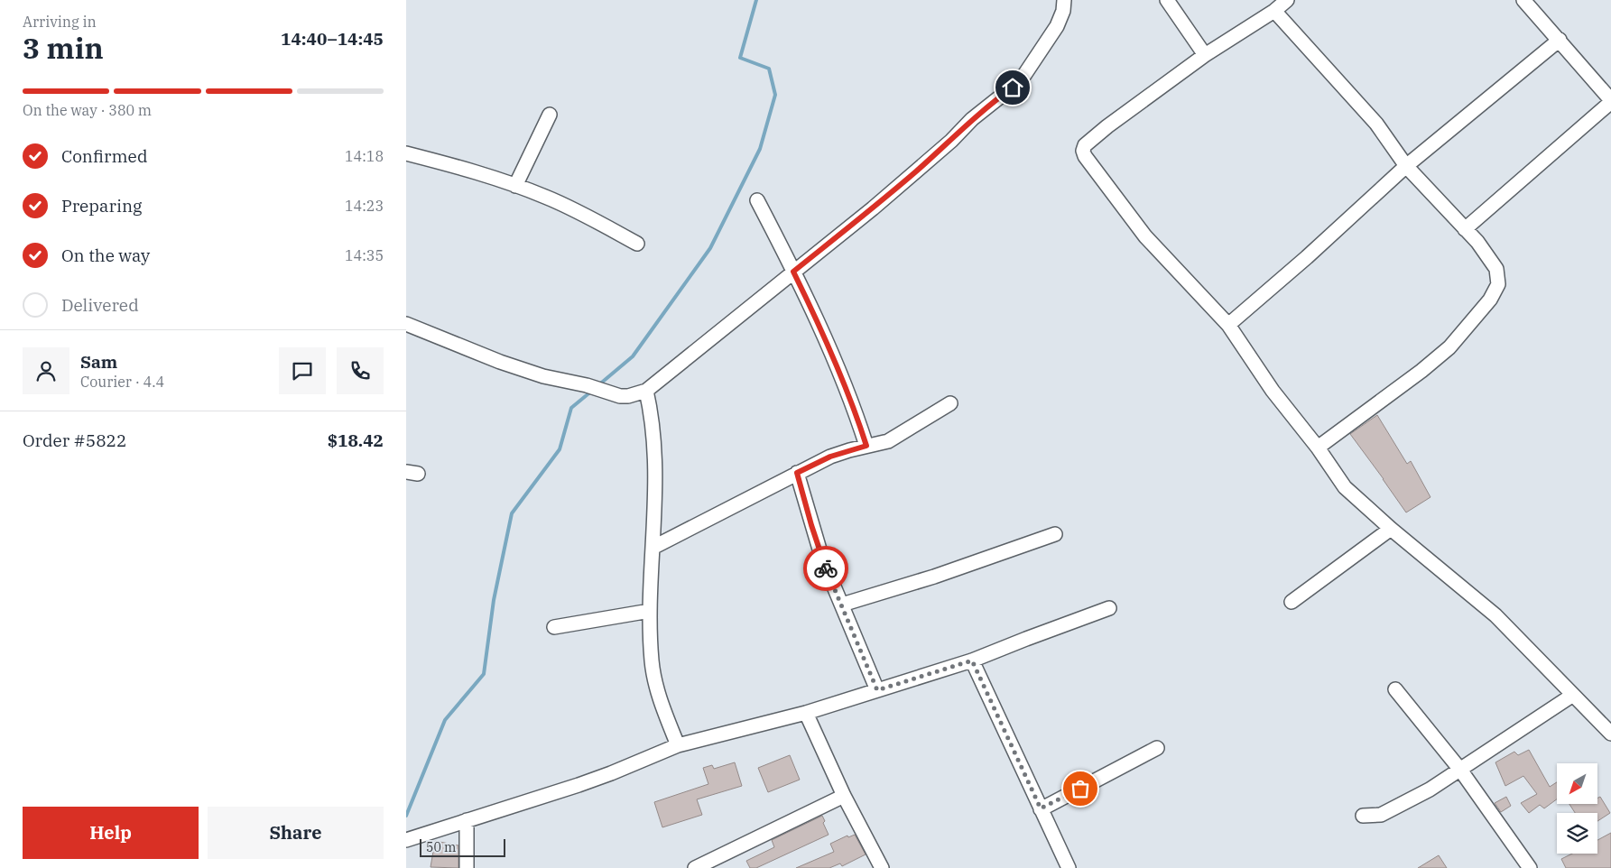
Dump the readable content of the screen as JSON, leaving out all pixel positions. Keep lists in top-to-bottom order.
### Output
{
  "scale_bar": "50 m",
  "north": "bottom left",
  "page": {
    "heading": ["3 min", "Arriving in", "14:40–14:45"],
    "panel": [
      "Sam",
      "Courier · 4.4",
      "Order #5822",
      "$18.42"
    ],
    "bar": "On the way · 380 m",
    "list": [
      ["Confirmed", "14:18"],
      ["Preparing", "14:23"],
      ["On the way", "14:35"],
      "Delivered"
    ],
    "buttons": ["Help", "Share"],
    "scale": "50 m"
  }
}
